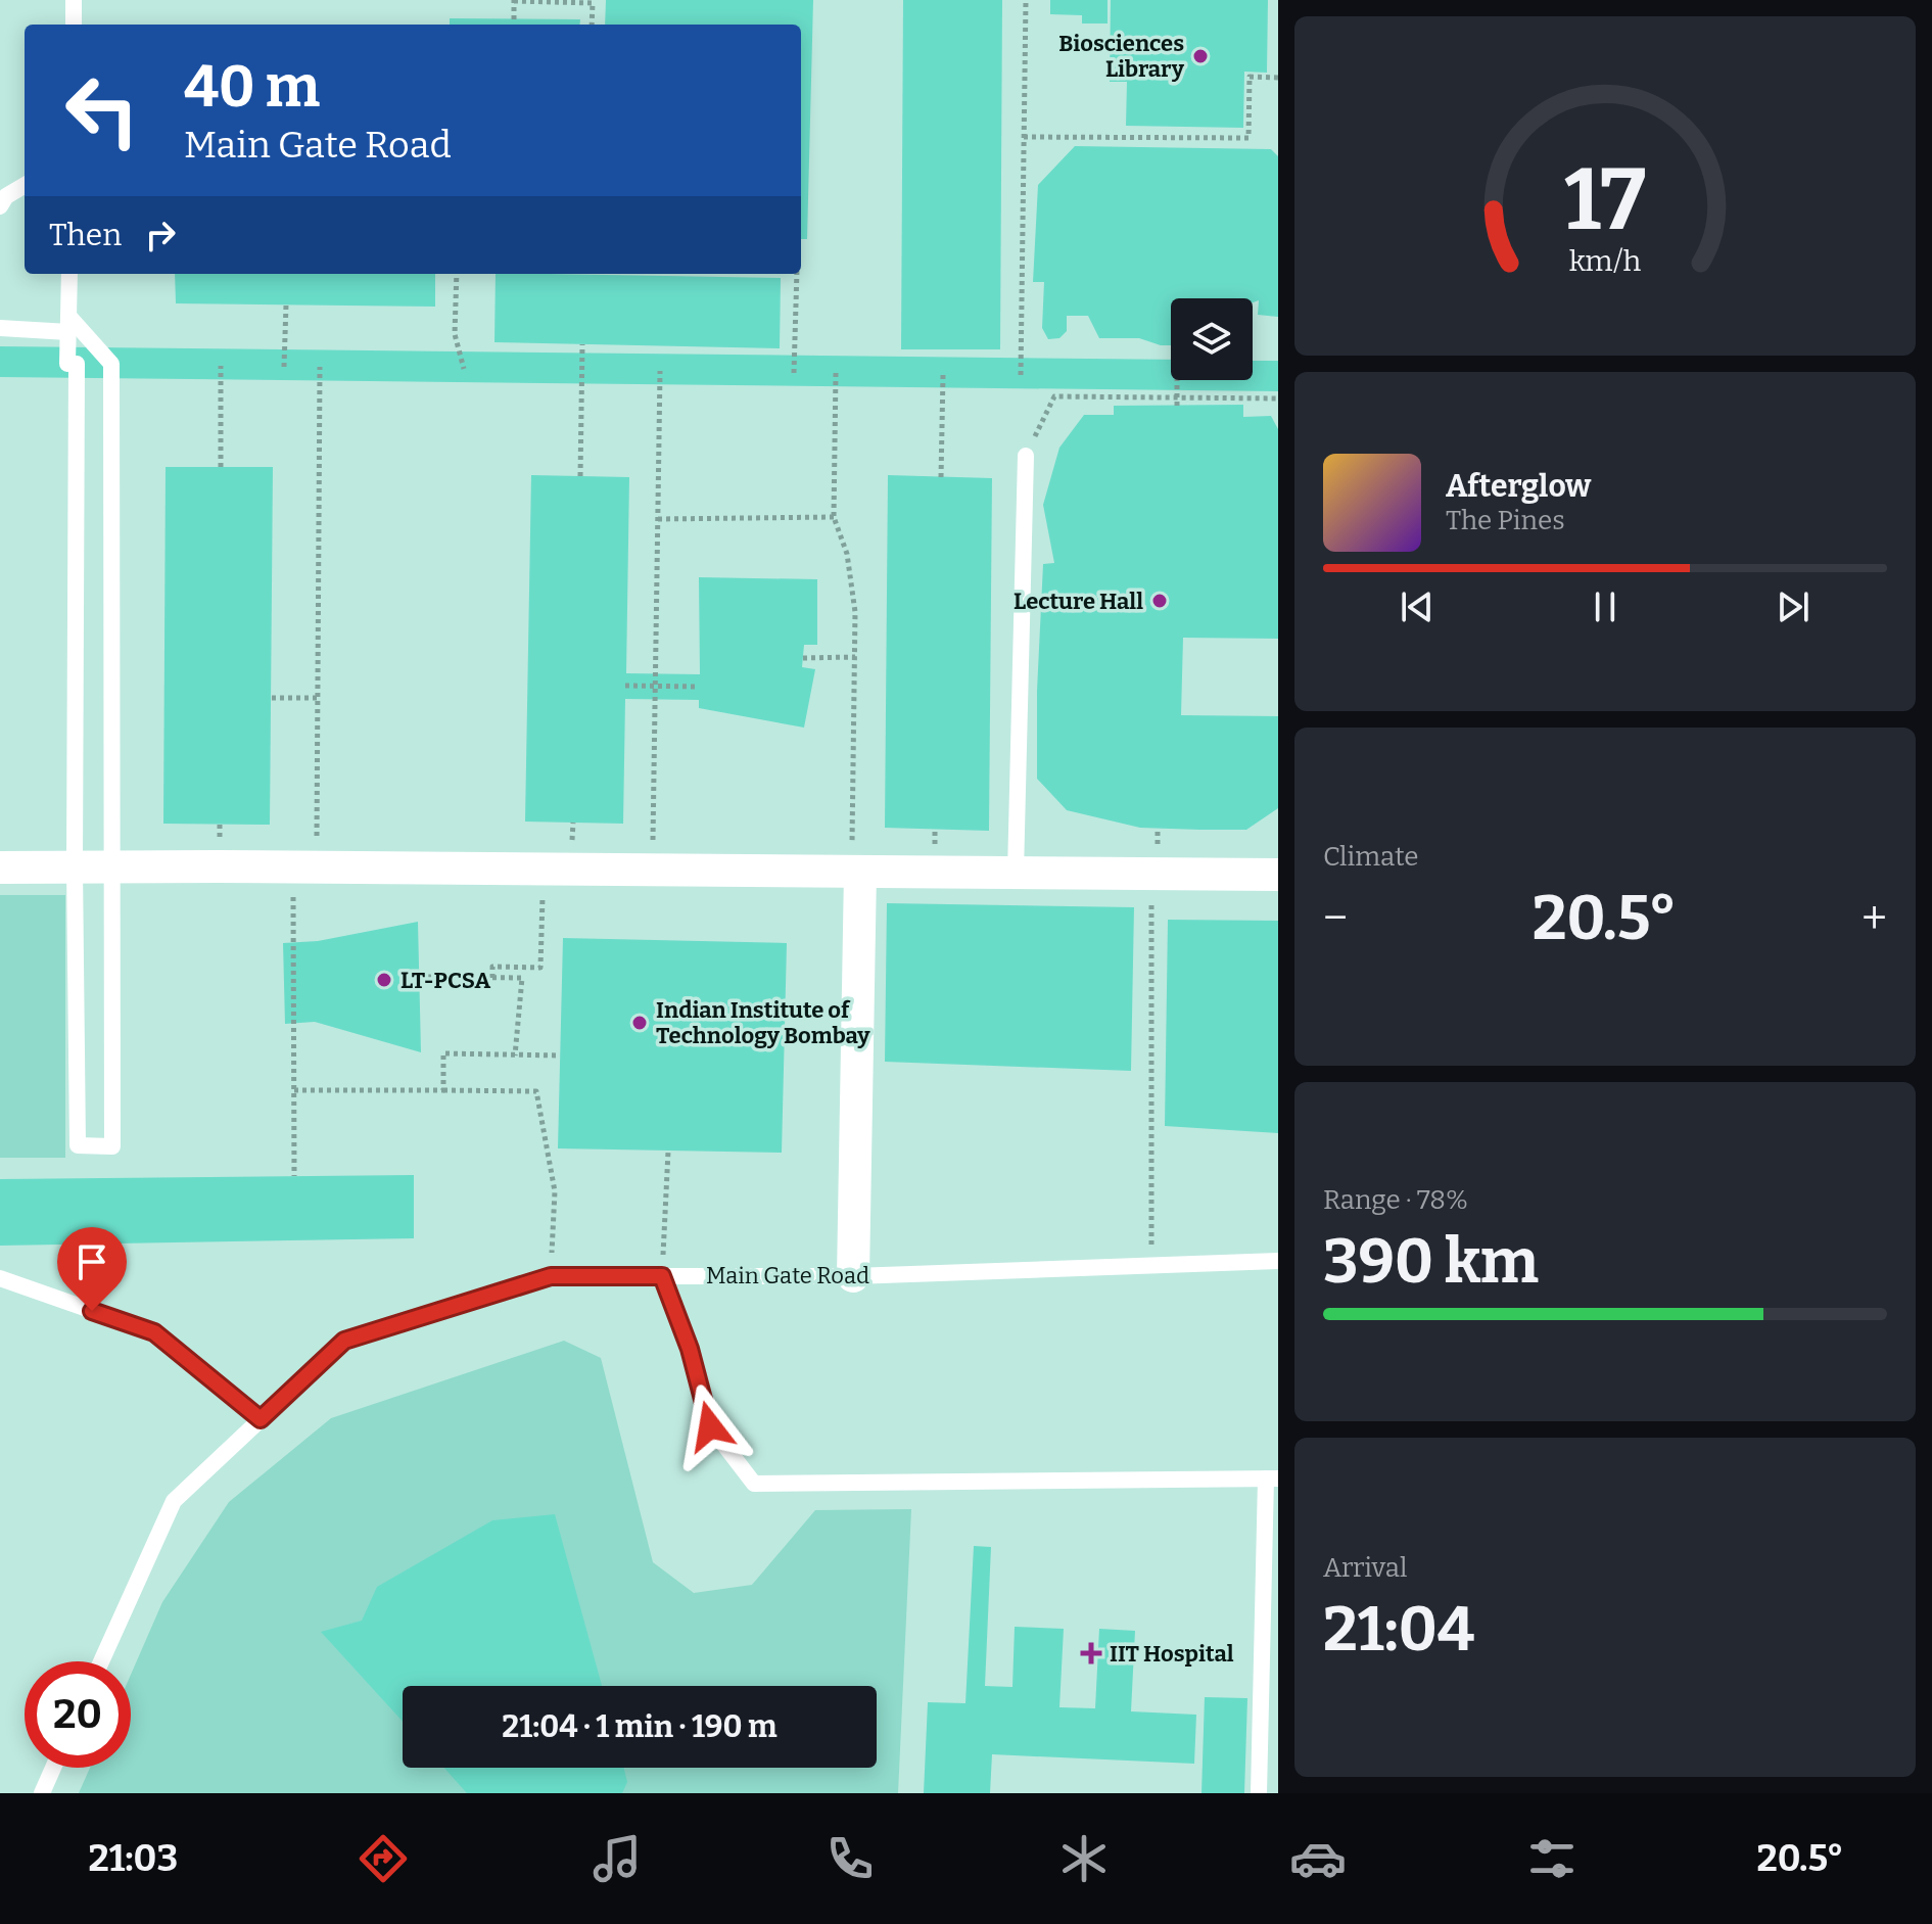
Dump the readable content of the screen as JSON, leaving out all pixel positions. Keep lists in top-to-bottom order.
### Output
{
  "streets": {
    "lane": ["Main Gate Road"]
  },
  "places": {
    "other": [
      "Biosciences Library",
      "Lecture Hall",
      "LT-PCSA",
      "Indian Institute of Technology Bombay"
    ],
    "health": ["IIT Hospital"]
  },
  "page": {
    "turn": ["40 m", "Main Gate Road"],
    "then": "Then",
    "song": ["Afterglow", "The Pines"],
    "tile": [
      "Climate",
      ["Range · 78%", "390 km"],
      ["Arrival", "21:04"]
    ],
    "heat": ["−", "20.5°", "+"],
    "limit": "20",
    "trip": "21:04 · 1 min · 190 m",
    "tabs": ["21:03", "20.5°"],
    "gauge": ["17", "km/h"]
  }
}
